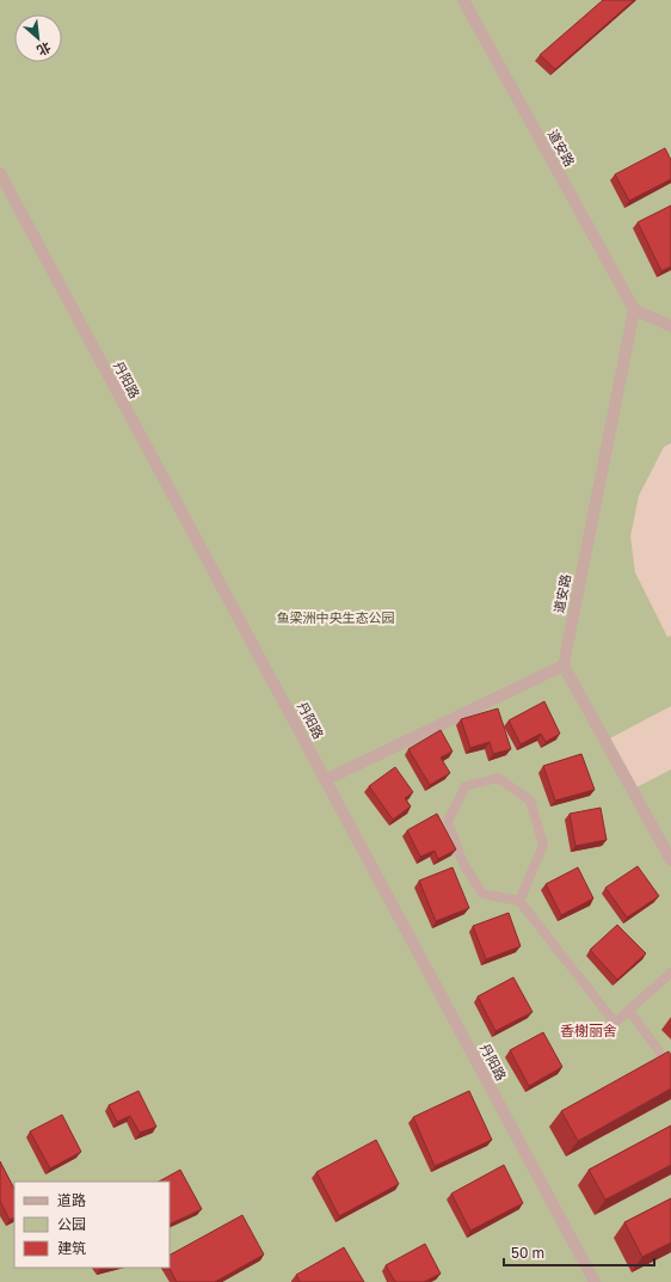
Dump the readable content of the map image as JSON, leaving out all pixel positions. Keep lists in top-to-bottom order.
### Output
{
  "streets": {
    "street": ["道安路", "丹阳路"]
  },
  "districts": ["香榭丽舍"],
  "parks": ["鱼梁洲中央生态公园"],
  "legend": ["道路", "公园", "建筑"],
  "scale_bar": "50 m",
  "north": "bottom right"
}
